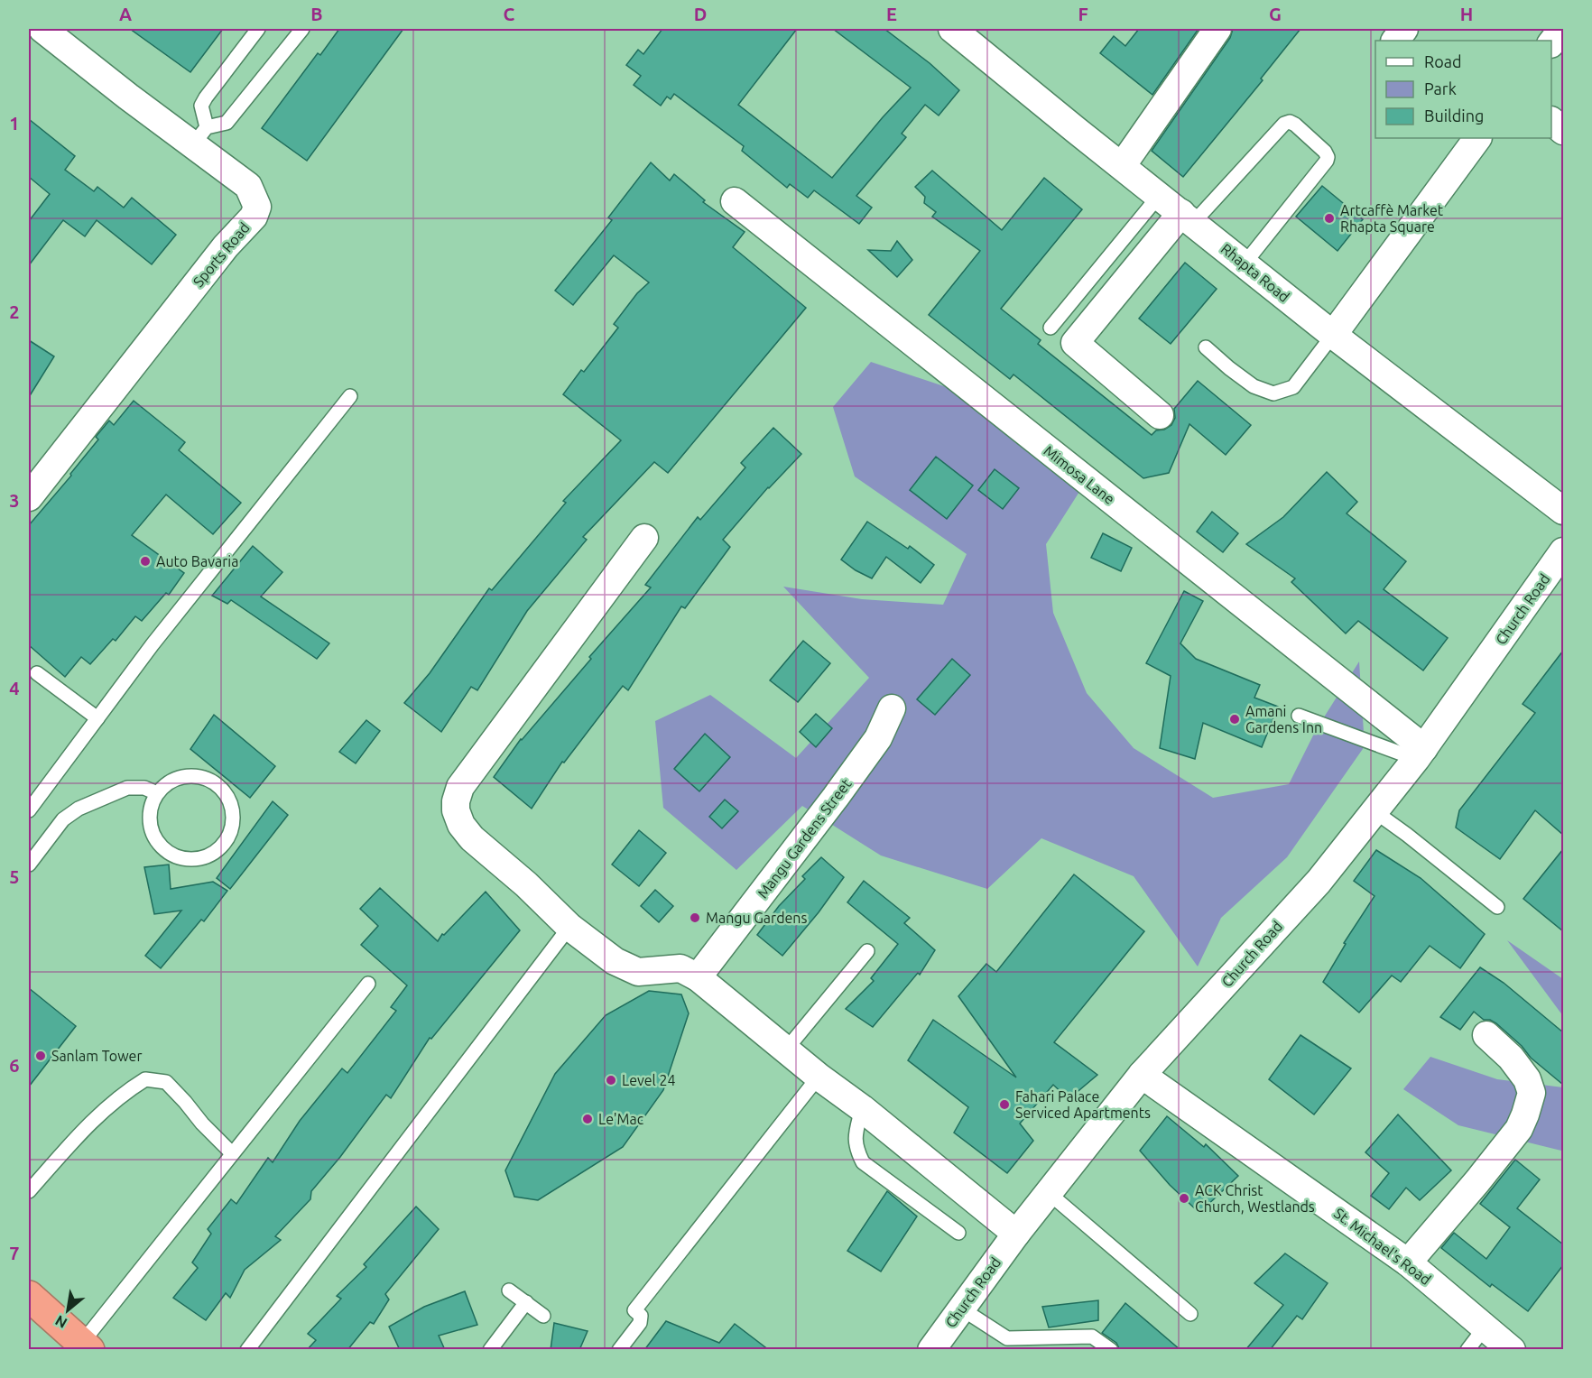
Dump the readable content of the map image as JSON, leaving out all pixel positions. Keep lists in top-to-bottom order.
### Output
{
  "streets": {
    "street": [
      "Sports Road",
      "Rhapta Road",
      "Mimosa Lane",
      "Church Road",
      "Mangu Gardens Street",
      "St. Michael's Road"
    ]
  },
  "crossings": [
    ["Mimosa Lane", "Church Road"],
    ["Church Road", "St. Michael's Road"]
  ],
  "places": [
    "Artcaffè Market Rhapta Square",
    "Auto Bavaria",
    "Amani Gardens Inn",
    "Mangu Gardens",
    "Sanlam Tower",
    "Level 24",
    "Fahari Palace Serviced Apartments",
    "Le'Mac",
    "ACK Christ Church, Westlands"
  ],
  "legend": ["Road", "Park", "Building"],
  "north": "bottom left",
  "grid": {
    "columns": [
      "A",
      "B",
      "C",
      "D",
      "E",
      "F",
      "G",
      "H"
    ],
    "rows": [
      "1",
      "2",
      "3",
      "4",
      "5",
      "6",
      "7"
    ]
  }
}
